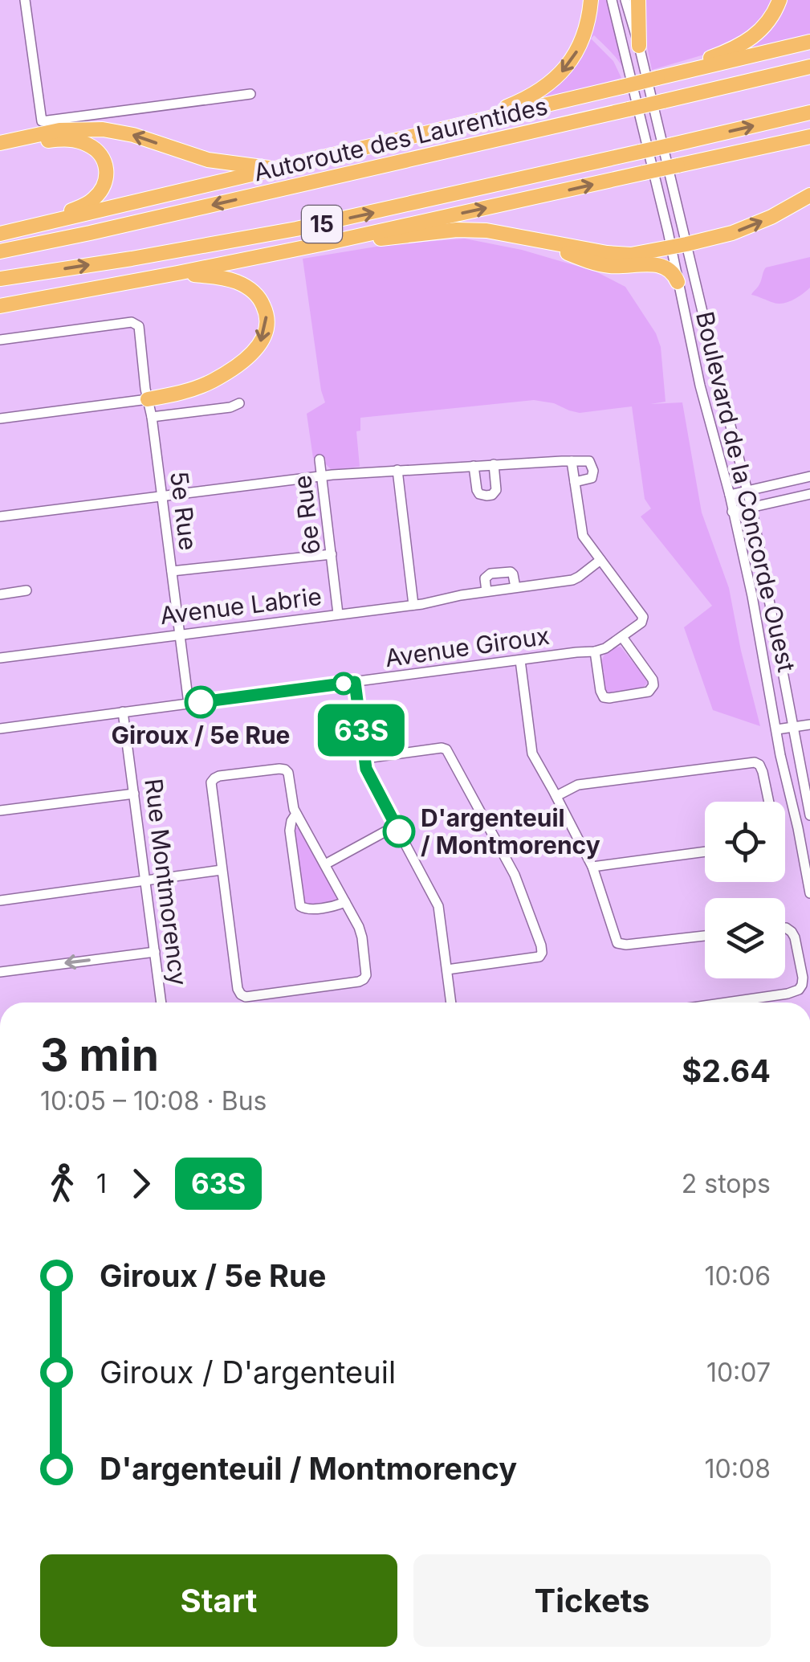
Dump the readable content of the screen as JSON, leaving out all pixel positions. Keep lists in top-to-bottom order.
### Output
{
  "streets": {
    "highway": ["Autoroute des Laurentides", "15"],
    "street": [
      "Boulevard de la Concorde Ouest",
      "5e Rue",
      "6e Rue",
      "Avenue Labrie",
      "Avenue Giroux",
      "Rue Montmorency"
    ]
  },
  "crossings": [
    ["15", "Boulevard de la Concorde Ouest"],
    ["5e Rue", "Avenue Labrie"],
    ["5e Rue", "Avenue Giroux"],
    ["6e Rue", "Avenue Labrie"],
    ["Avenue Labrie", "Avenue Giroux"],
    ["Avenue Giroux", "Rue Montmorency"]
  ],
  "places": ["Giroux / 5e Rue", "D'argenteuil / Montmorency"],
  "lines": ["bus line 63S"],
  "page": {
    "on_map": "63S",
    "heading": ["3 min", "10:05 – 10:08 · Bus", "$2.64"],
    "legs": ["1", "63S", "2 stops"],
    "list": [
      {
        "name": "Giroux / 5e Rue",
        "value": "10:06"
      },
      {
        "name": "Giroux / D'argenteuil",
        "value": "10:07"
      },
      {
        "name": "D'argenteuil / Montmorency",
        "value": "10:08"
      }
    ],
    "buttons": ["Start", "Tickets"]
  }
}
